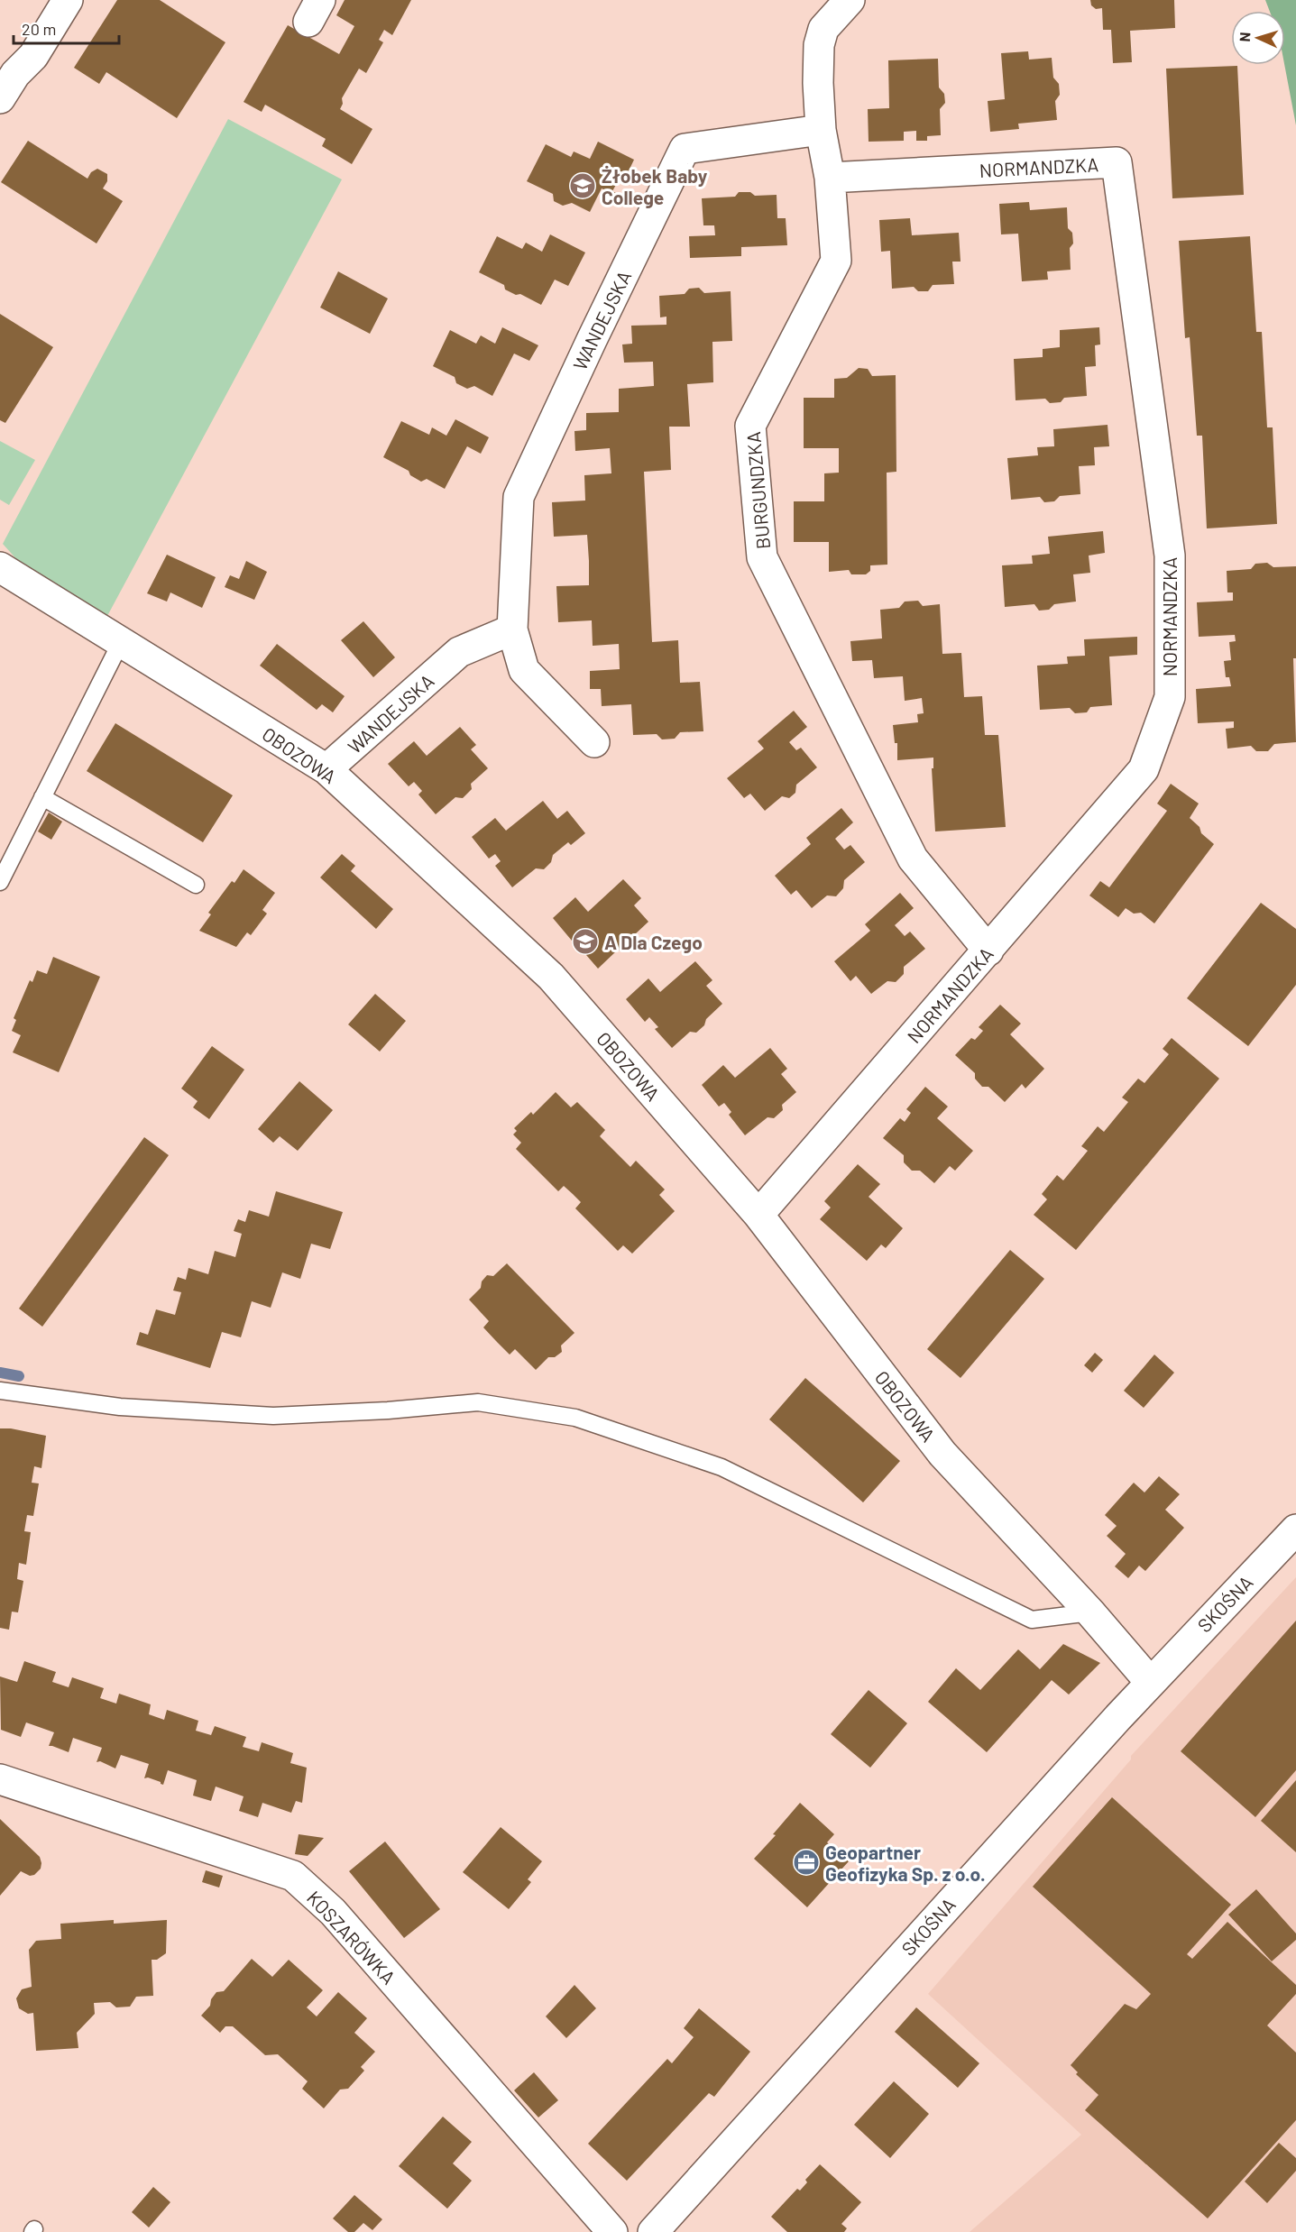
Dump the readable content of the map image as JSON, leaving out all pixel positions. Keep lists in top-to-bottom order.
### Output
{
  "streets": {
    "street": [
      "NORMANDZKA",
      "WANDEJSKA",
      "BURGUNDZKA",
      "OBOZOWA",
      "SKOŚNA",
      "KOSZARÓWKA"
    ]
  },
  "crossings": [
    ["NORMANDZKA", "BURGUNDZKA"],
    ["NORMANDZKA", "OBOZOWA"],
    ["WANDEJSKA", "BURGUNDZKA"],
    ["WANDEJSKA", "OBOZOWA"],
    ["OBOZOWA", "SKOŚNA"]
  ],
  "places": {
    "school or university": ["Żłobek Baby College", "A Dla Czego"],
    "office": ["Geopartner Geofizyka Sp. z o.o."]
  },
  "scale_bar": "20 m",
  "north": "left"
}
